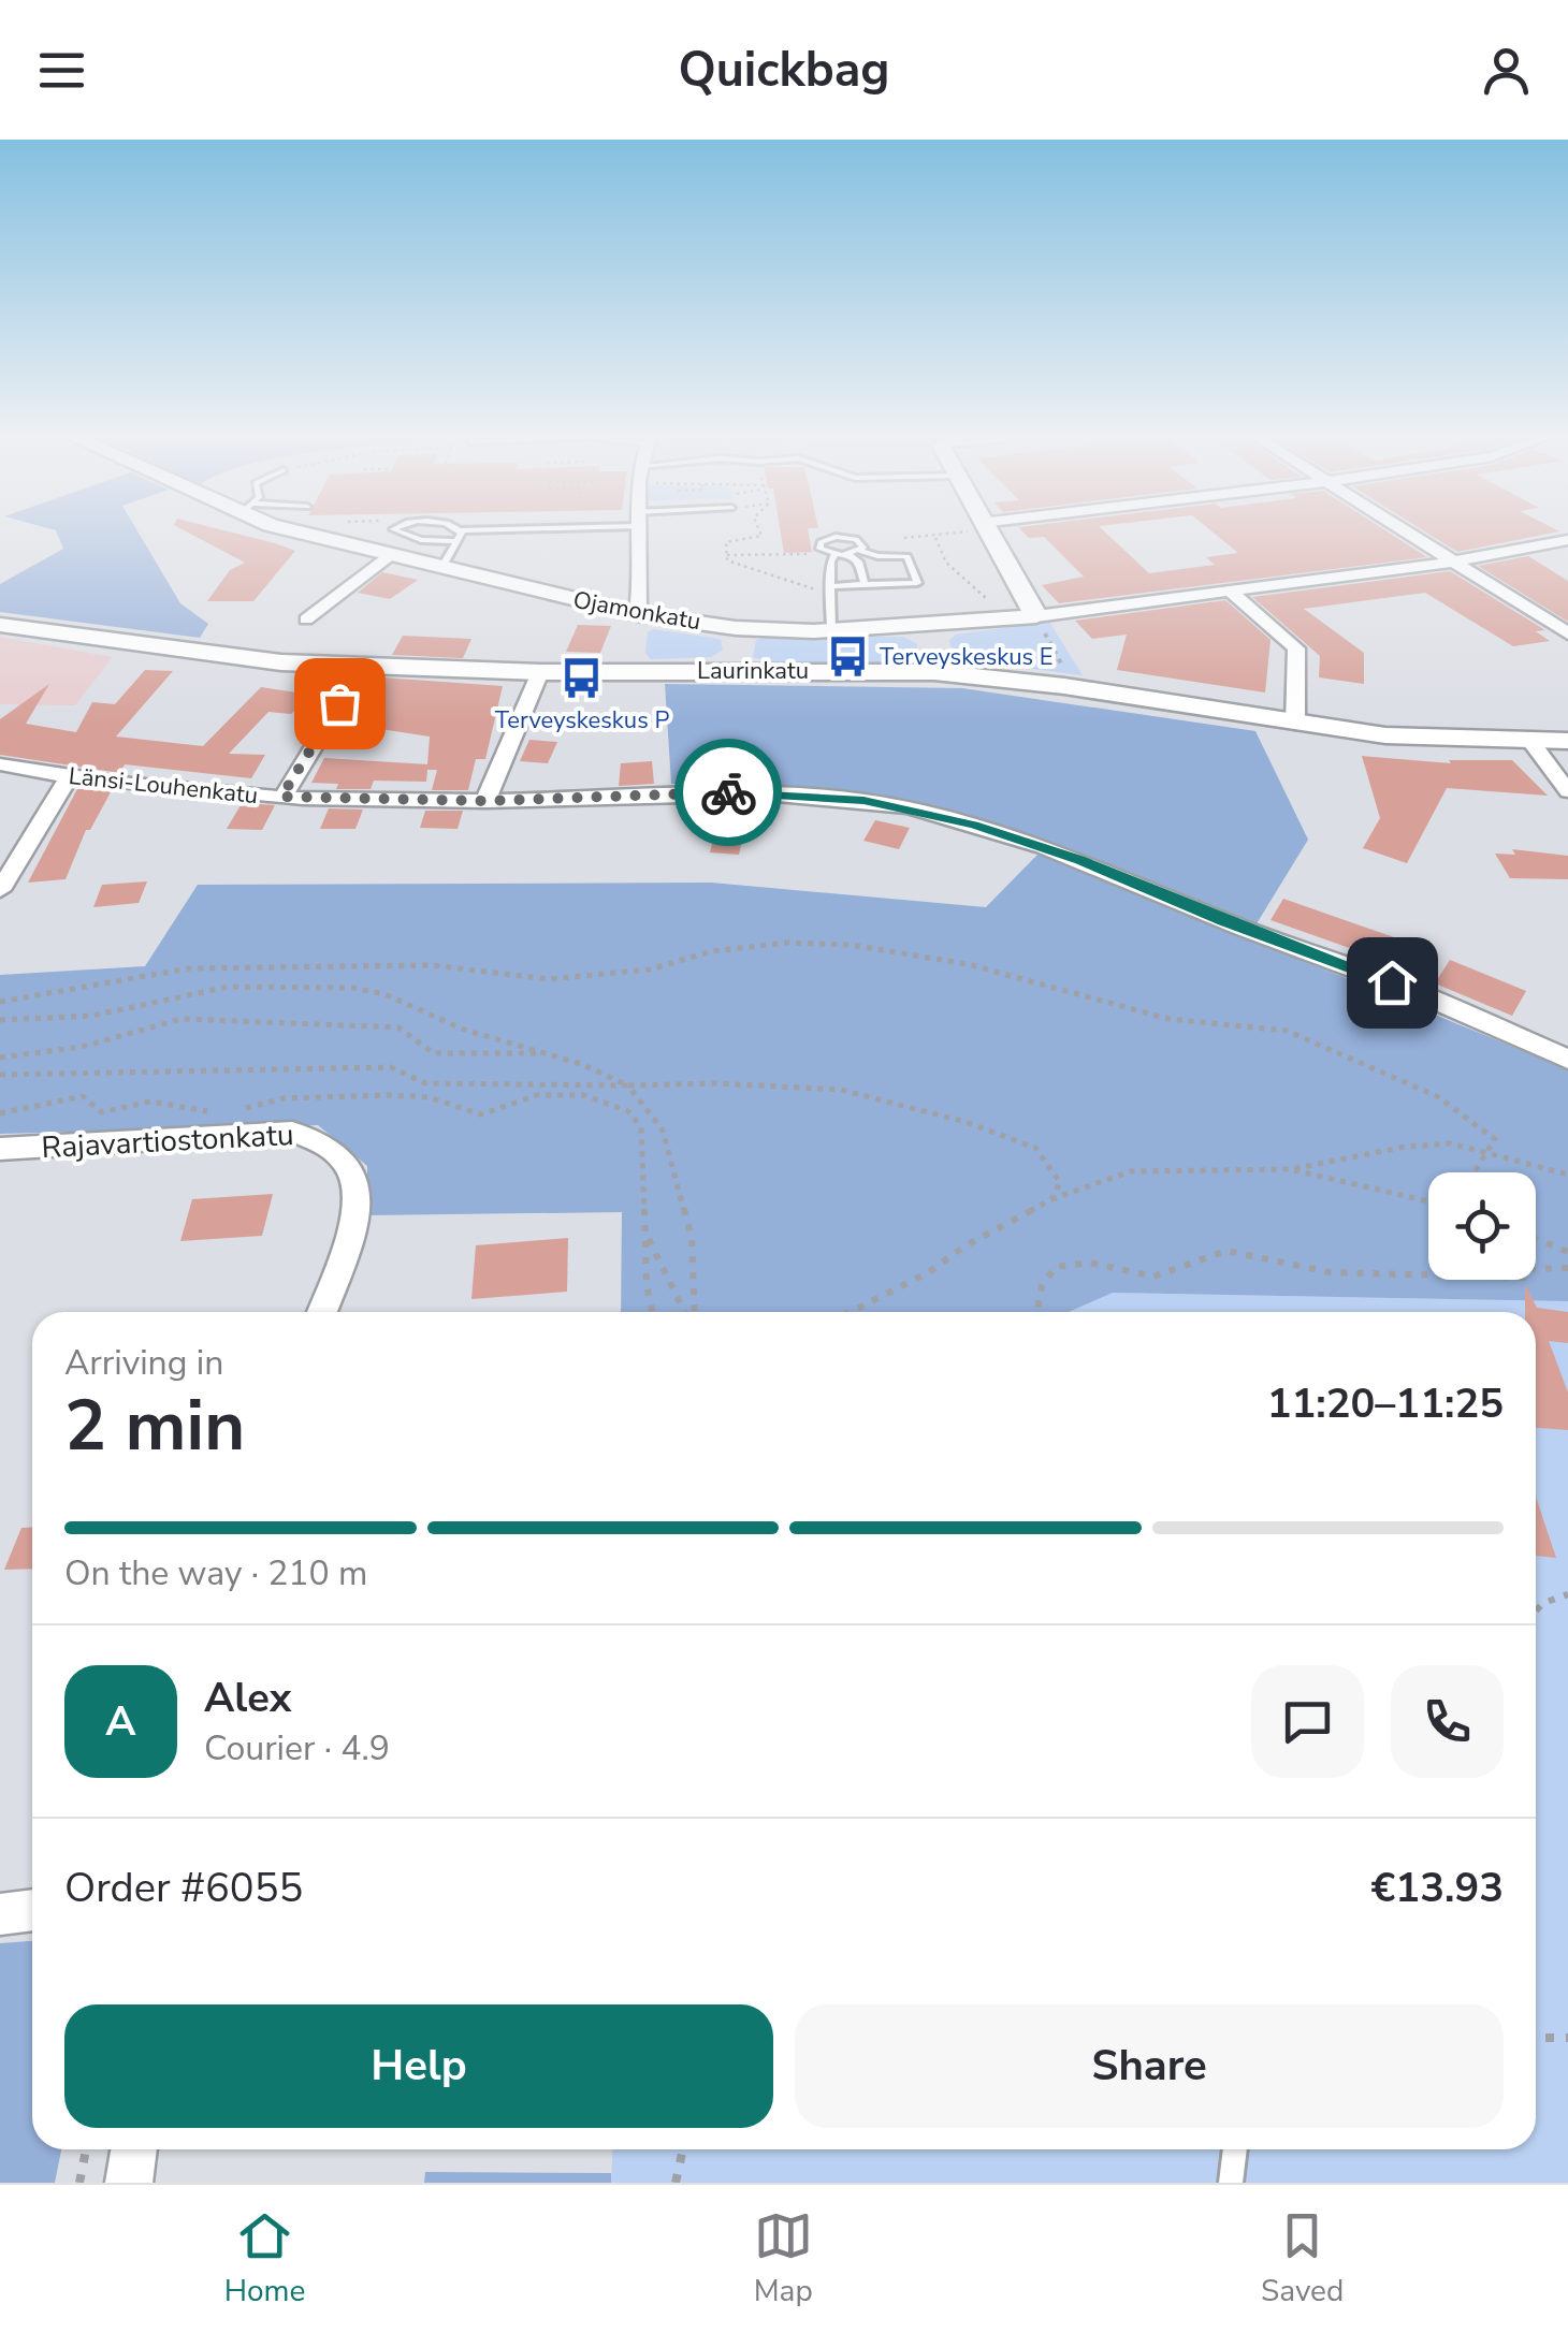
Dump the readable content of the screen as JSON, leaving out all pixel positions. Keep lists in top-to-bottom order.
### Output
{
  "streets": {
    "street": [
      "Ojamonkatu",
      "Laurinkatu",
      "Länsi-Louhenkatu",
      "Rajavartiostonkatu"
    ]
  },
  "places": {
    "bus stop": ["Terveyskeskus E", "Terveyskeskus P"]
  },
  "page": {
    "header": "Quickbag",
    "heading": ["2 min", "Arriving in", "11:20–11:25"],
    "panel": [
      "Alex",
      "Courier · 4.9",
      "Order #6055",
      "€13.93"
    ],
    "bar": "On the way · 210 m",
    "round": "A",
    "buttons": ["Help", "Share"],
    "tabs": ["Home", "Map", "Saved"]
  }
}
